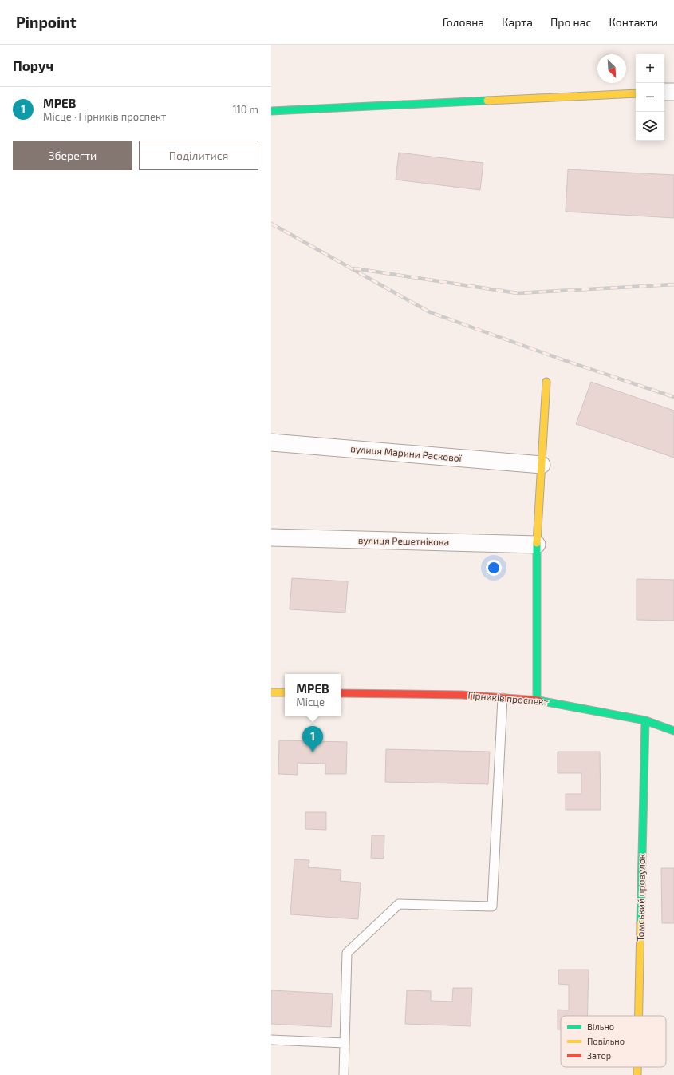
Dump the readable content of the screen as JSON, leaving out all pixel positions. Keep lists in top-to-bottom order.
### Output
{
  "streets": {
    "street": [
      "вулиця Марини Раскової",
      "вулиця Решетнікова",
      "Гірників проспект",
      "Томський провулок"
    ]
  },
  "crossings": [
    ["Гірників проспект", "Томський провулок"]
  ],
  "legend": ["Вільно", "Повільно", "Затор"],
  "north": "bottom right",
  "page": {
    "header": "Pinpoint",
    "nav": [
      "Головна",
      "Карта",
      "Про нас",
      "Контакти"
    ],
    "heading": "Поруч",
    "map_buttons": ["+", "−"],
    "list": [
      {
        "mark": "1",
        "name": "МРЕВ",
        "note": "Місце · Гірників проспект",
        "value": "110 m"
      }
    ],
    "buttons": ["Зберегти", "Поділитися"],
    "popup": ["МРЕВ", "Місце"],
    "pins": "1"
  }
}
